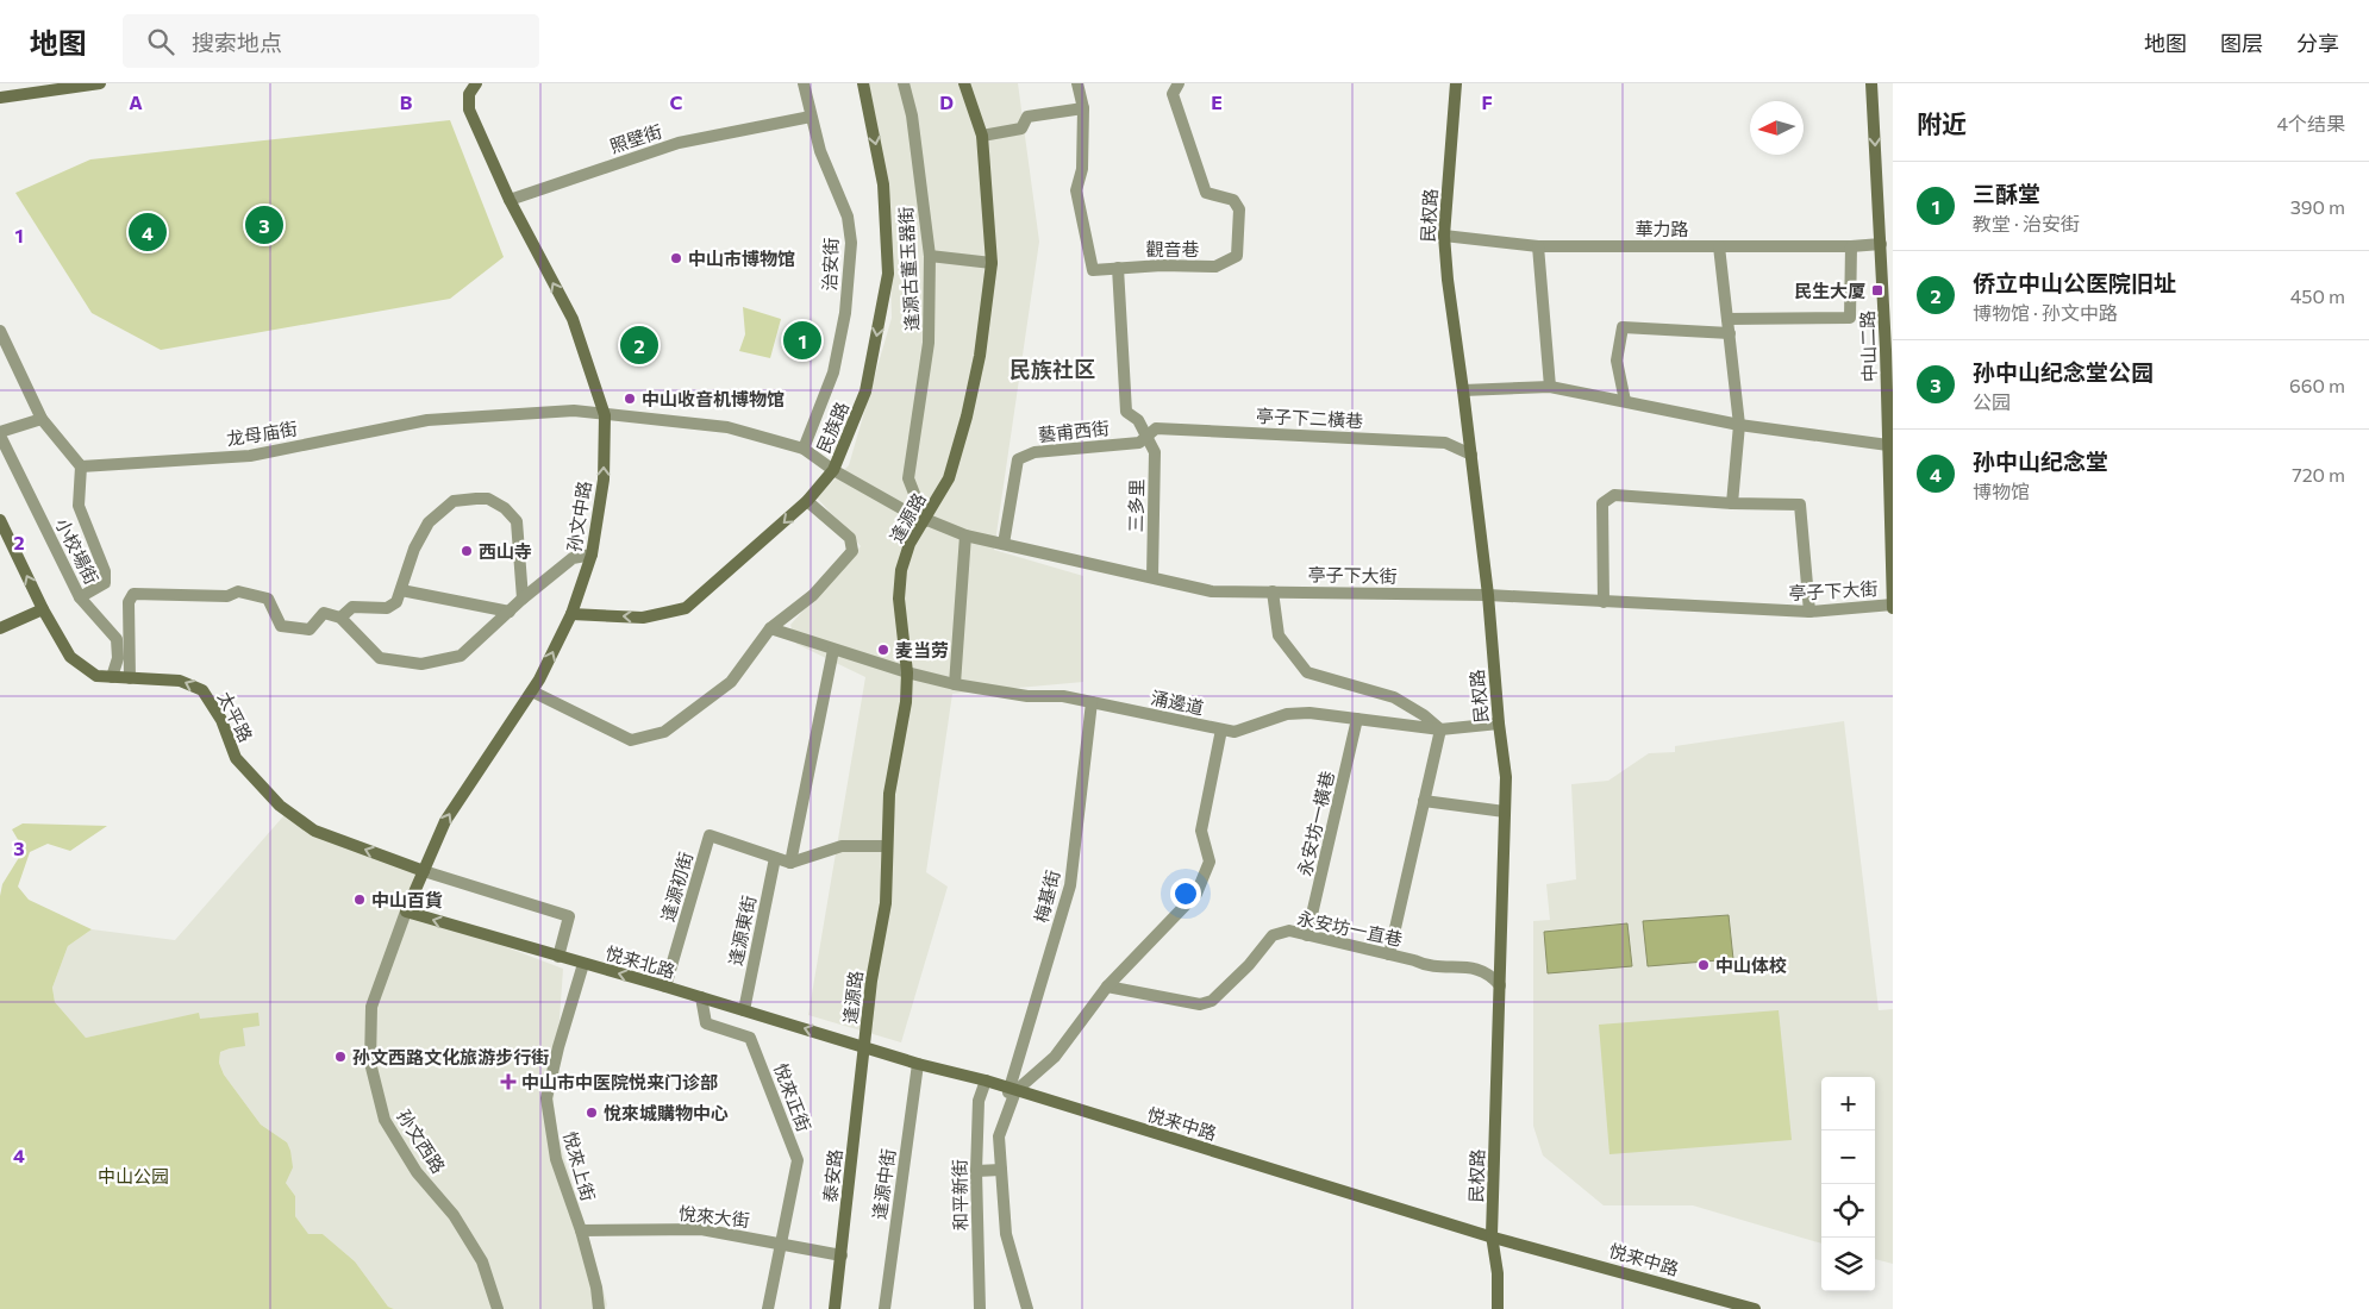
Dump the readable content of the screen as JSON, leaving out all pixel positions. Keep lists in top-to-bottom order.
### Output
{
  "streets": {
    "street": [
      "照壁街",
      "民权路",
      "華力路",
      "觀音巷",
      "治安街",
      "逢源古董玉器街",
      "中山二路",
      "亭子下二橫巷",
      "民族路",
      "藝甫西街",
      "龙母庙街",
      "三多里",
      "孙文中路",
      "逢源路",
      "小校場街",
      "亭子下大街",
      "涌邊道",
      "太平路",
      "永安坊一橫巷",
      "逢源初街",
      "梅基街",
      "永安坊一直巷",
      "逢源東街",
      "悦来北路",
      "悅來正街",
      "悦来中路",
      "孙文西路",
      "悅來上街",
      "泰安路",
      "逢源中街",
      "和平新街",
      "悅來大街"
    ]
  },
  "crossings": [
    ["照壁街", "治安街"],
    ["照壁街", "孙文中路"],
    ["民权路", "華力路"],
    ["民权路", "亭子下二橫巷"],
    ["民权路", "亭子下大街"],
    ["民权路", "涌邊道"],
    ["民权路", "永安坊一直巷"],
    ["民权路", "悦来中路"],
    ["華力路", "中山二路"],
    ["治安街", "龙母庙街"],
    ["治安街", "亭子下大街"],
    ["逢源古董玉器街", "逢源路"],
    ["逢源古董玉器街", "亭子下大街"],
    ["中山二路", "亭子下大街"],
    ["亭子下二橫巷", "藝甫西街"],
    ["亭子下二橫巷", "三多里"],
    ["民族路", "孙文中路"],
    ["民族路", "亭子下大街"],
    ["藝甫西街", "三多里"],
    ["藝甫西街", "亭子下大街"],
    ["龙母庙街", "孙文中路"],
    ["龙母庙街", "亭子下大街"],
    ["三多里", "亭子下大街"],
    ["孙文中路", "太平路"],
    ["孙文中路", "悦来北路"],
    ["孙文中路", "孙文西路"],
    ["逢源路", "亭子下大街"],
    ["逢源路", "涌邊道"],
    ["逢源路", "悦来北路"],
    ["逢源路", "悦来中路"],
    ["逢源路", "泰安路"],
    ["小校場街", "太平路"],
    ["涌邊道", "永安坊一橫巷"],
    ["涌邊道", "梅基街"],
    ["永安坊一橫巷", "永安坊一直巷"],
    ["逢源初街", "逢源東街"],
    ["逢源初街", "悦来北路"],
    ["梅基街", "悦来中路"],
    ["逢源東街", "悦来北路"],
    ["悦来北路", "悅來正街"],
    ["悦来北路", "悦来中路"],
    ["悦来北路", "孙文西路"],
    ["悦来北路", "悅來上街"],
    ["悦来北路", "泰安路"],
    ["悅來正街", "悅來大街"],
    ["悦来中路", "泰安路"],
    ["悦来中路", "逢源中街"],
    ["悦来中路", "和平新街"],
    ["悅來上街", "悅來大街"],
    ["泰安路", "悅來大街"]
  ],
  "one_way": [
    "民族路",
    "孙文中路",
    "太平路",
    "悦来北路"
  ],
  "districts": ["民族社区"],
  "parks": ["中山公园"],
  "places": {
    "other": [
      "中山市博物馆",
      "中山收音机博物馆",
      "西山寺",
      "麦当劳",
      "中山百貨",
      "中山体校",
      "孙文西路文化旅游步行街",
      "悅來城購物中心"
    ],
    "transit": ["民生大厦"],
    "health": ["中山市中医院悦来门诊部"]
  },
  "north": "left",
  "page": {
    "header": "地图",
    "search": "搜索地点",
    "nav": ["地图", "图层", "分享"],
    "heading": ["附近", "4个结果"],
    "list": [
      {
        "mark": "1",
        "name": "三酥堂",
        "note": "教堂 · 治安街",
        "value": "390 m"
      },
      {
        "mark": "2",
        "name": "侨立中山公医院旧址",
        "note": "博物馆 · 孙文中路",
        "value": "450 m"
      },
      {
        "mark": "3",
        "name": "孙中山纪念堂公园",
        "note": "公园",
        "value": "660 m"
      },
      {
        "mark": "4",
        "name": "孙中山纪念堂",
        "note": "博物馆",
        "value": "720 m"
      }
    ],
    "pins": [
      "3",
      "4",
      "1",
      "2"
    ],
    "map_buttons": ["+", "−"]
  },
  "grid": {
    "columns": [
      "A",
      "B",
      "C",
      "D",
      "E",
      "F"
    ],
    "rows": [
      "1",
      "2",
      "3",
      "4"
    ]
  }
}
